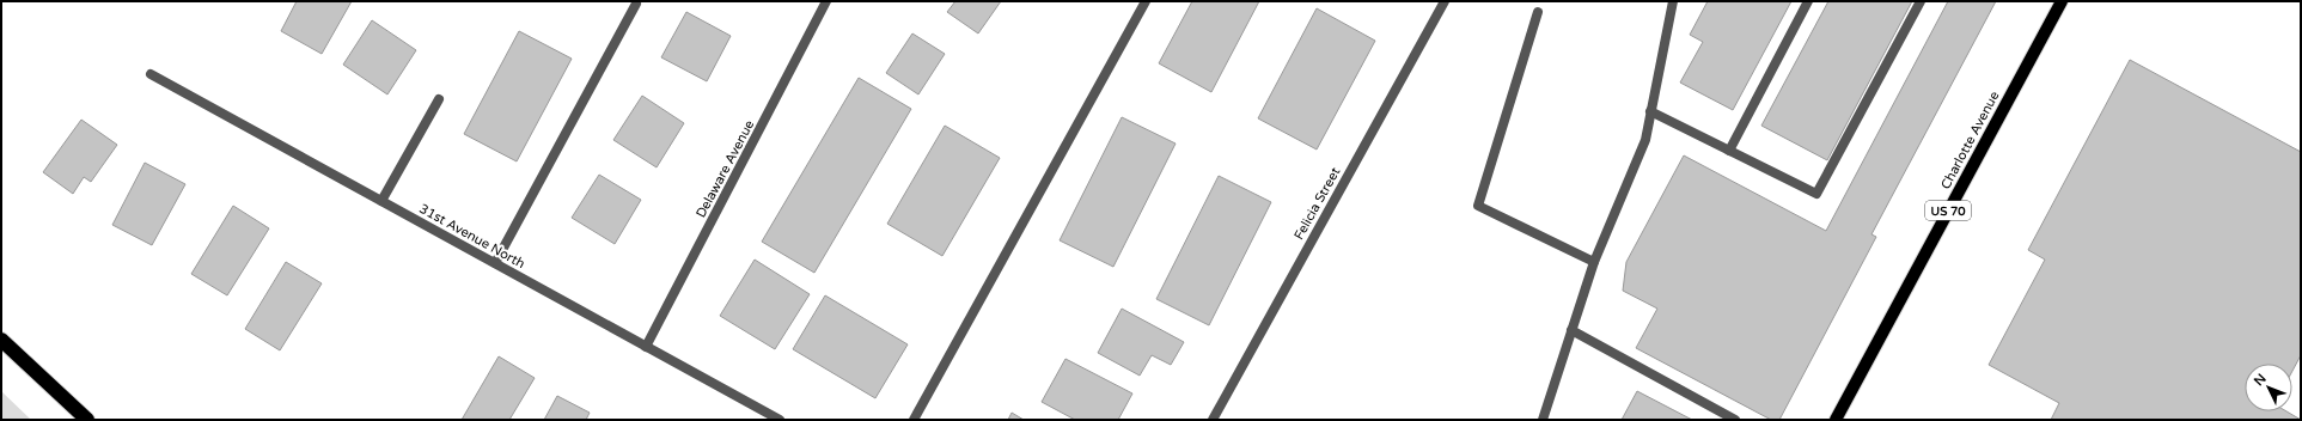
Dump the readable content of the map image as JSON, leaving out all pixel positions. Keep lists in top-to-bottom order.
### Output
{
  "streets": {
    "main road": ["Charlotte Avenue", "US 70"],
    "street": ["Delaware Avenue", "Felicia Street", "31st Avenue North"]
  },
  "crossings": [
    ["Delaware Avenue", "31st Avenue North"]
  ],
  "north": "top left"
}
